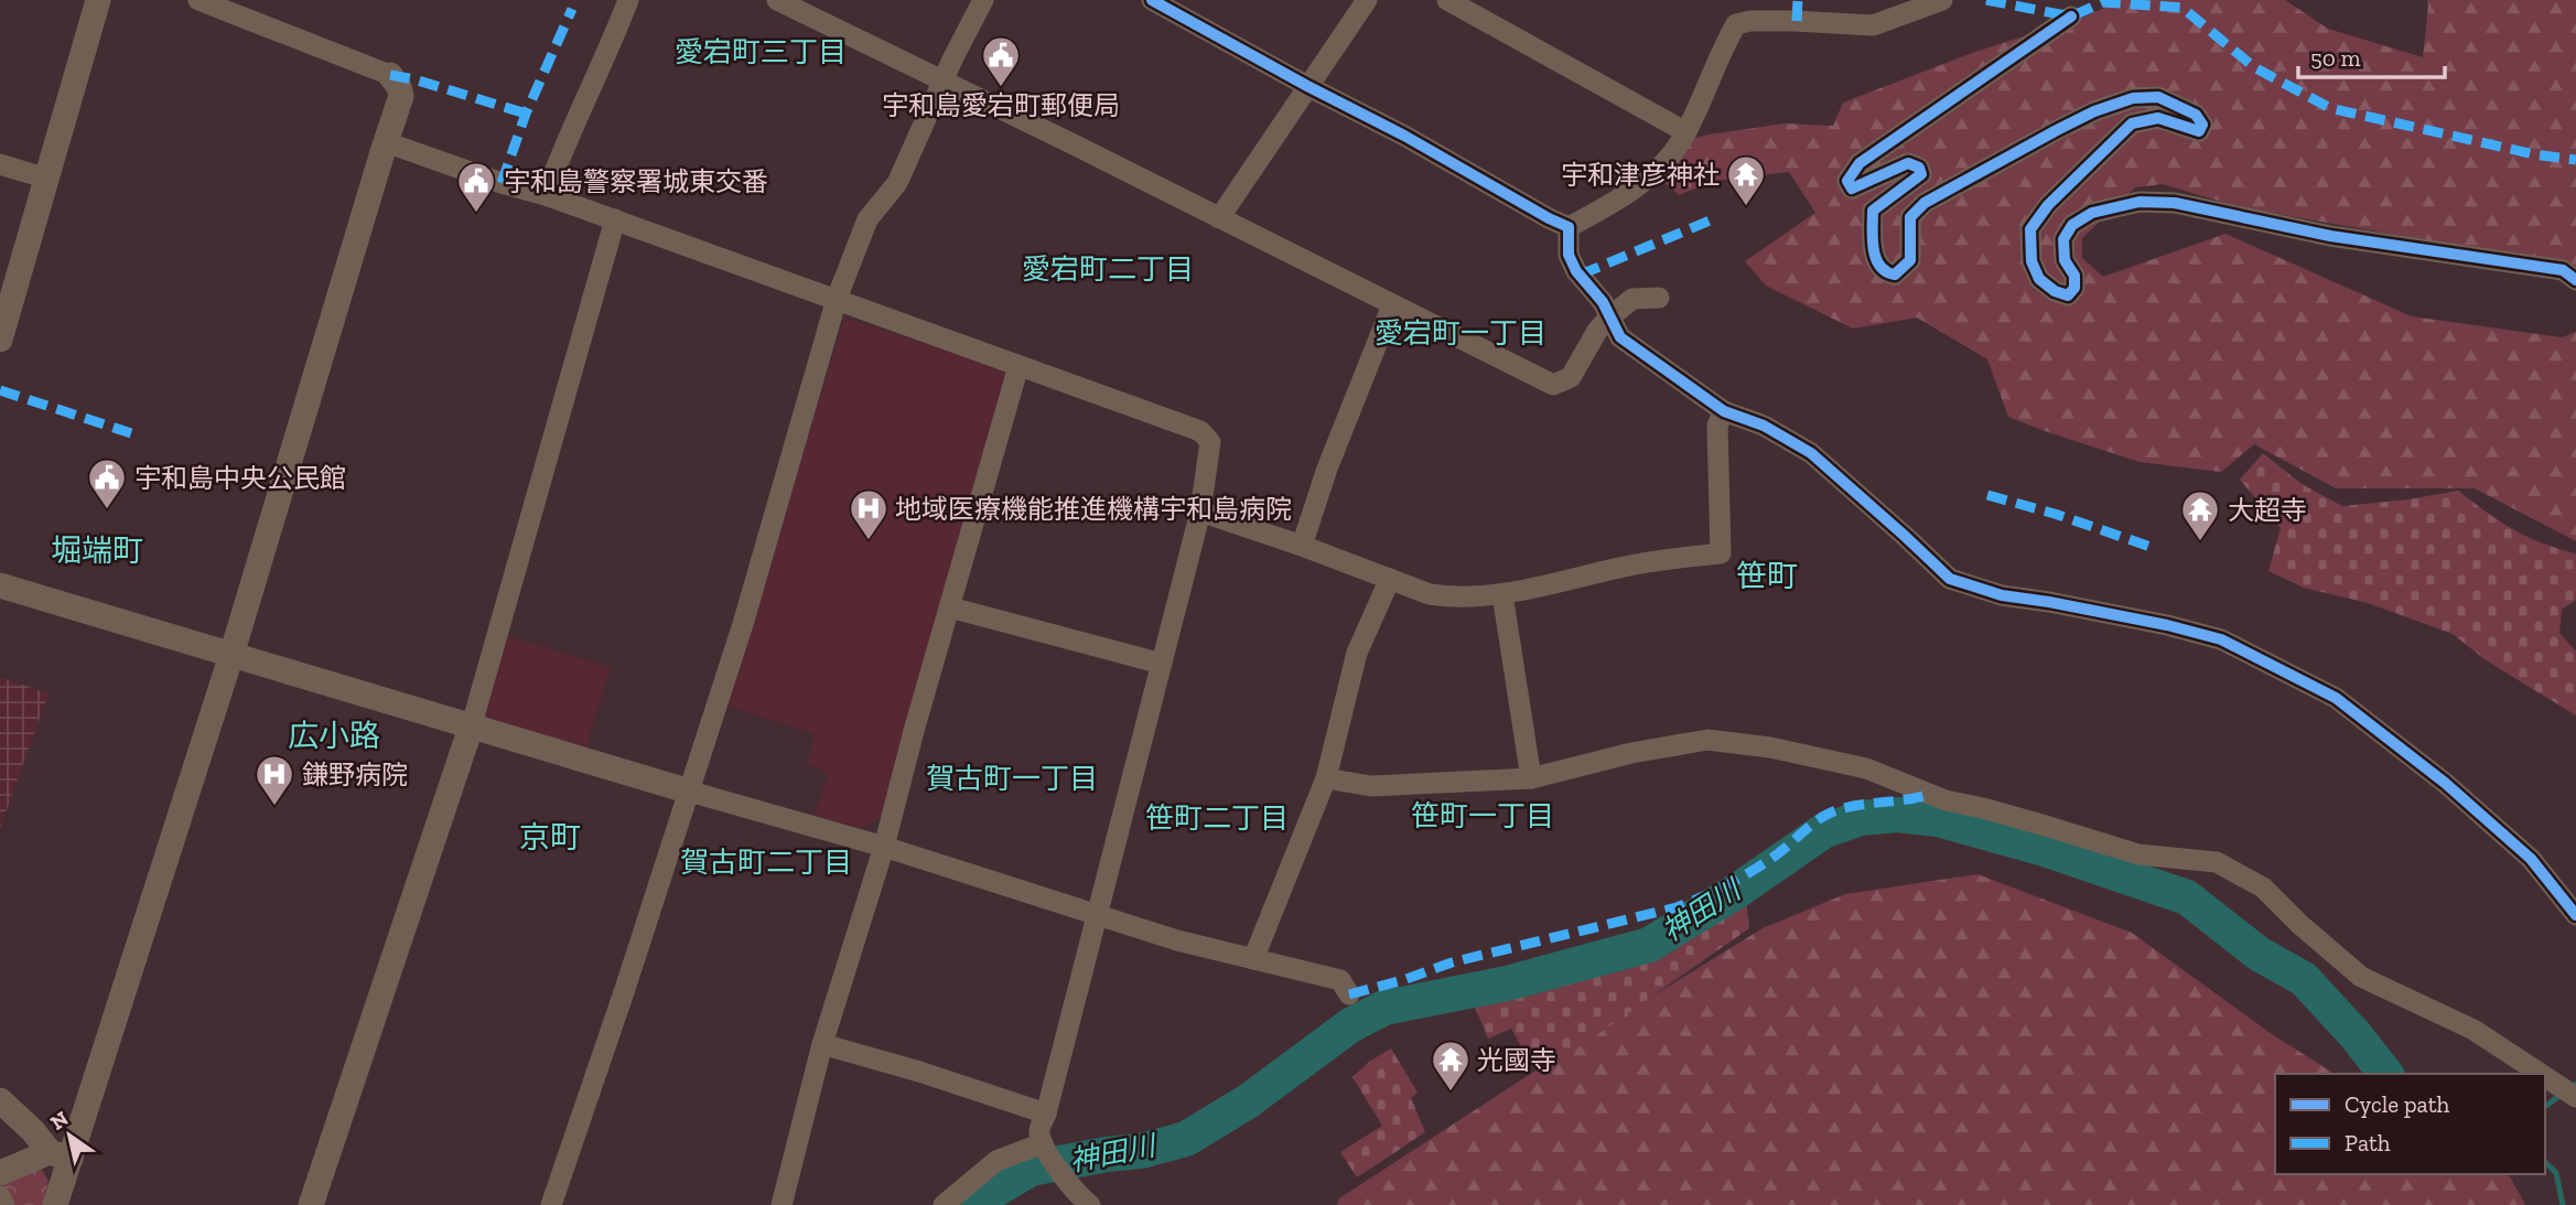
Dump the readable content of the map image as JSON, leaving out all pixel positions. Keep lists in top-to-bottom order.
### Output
{
  "districts": [
    "愛宕町三丁目",
    "愛宕町二丁目",
    "愛宕町一丁目",
    "堀端町",
    "笹町",
    "広小路",
    "賀古町一丁目",
    "笹町一丁目",
    "笹町二丁目",
    "京町",
    "賀古町二丁目"
  ],
  "water": ["神田川"],
  "places": {
    "public building": ["宇和島愛宕町郵便局", "宇和島警察署城東交番", "宇和島中央公民館"],
    "temple": ["宇和津彦神社", "大超寺", "光國寺"],
    "hospital": ["地域医療機能推進機構宇和島病院", "鎌野病院"]
  },
  "legend": ["Cycle path", "Path"],
  "scale_bar": "50 m",
  "north": "top left"
}
